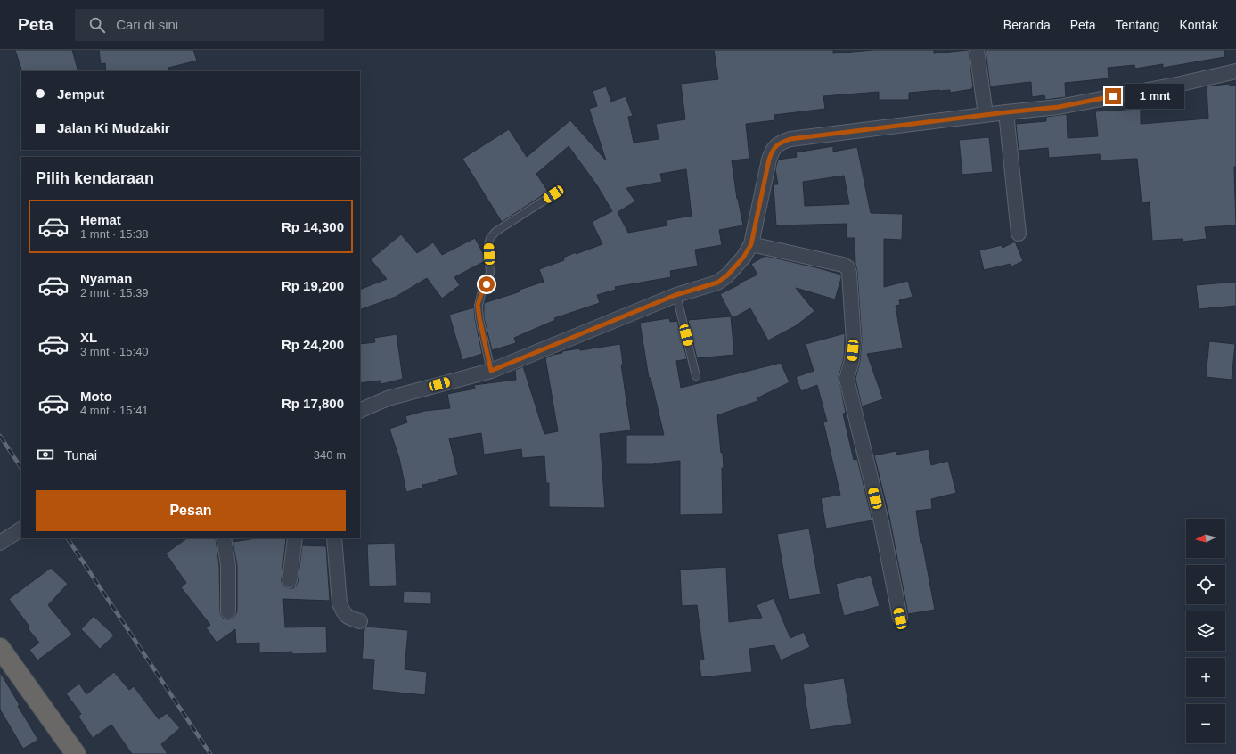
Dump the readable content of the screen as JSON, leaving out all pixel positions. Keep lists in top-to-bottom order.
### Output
{
  "north": "left",
  "page": {
    "header": "Peta",
    "search": "Cari di sini",
    "nav": [
      "Beranda",
      "Peta",
      "Tentang",
      "Kontak"
    ],
    "banner": ["Jemput", "Jalan Ki Mudzakir"],
    "bubble": "1 mnt",
    "heading": "Pilih kendaraan",
    "list": [
      {
        "name": "Hemat",
        "note": "1 mnt · 15:38",
        "value": "Rp 14,300"
      },
      {
        "name": "Nyaman",
        "note": "2 mnt · 15:39",
        "value": "Rp 19,200"
      },
      {
        "name": "XL",
        "note": "3 mnt · 15:40",
        "value": "Rp 24,200"
      },
      {
        "name": "Moto",
        "note": "4 mnt · 15:41",
        "value": "Rp 17,800"
      }
    ],
    "pay": ["Tunai", "340 m"],
    "buttons": "Pesan",
    "map_buttons": ["+", "−"]
  }
}
